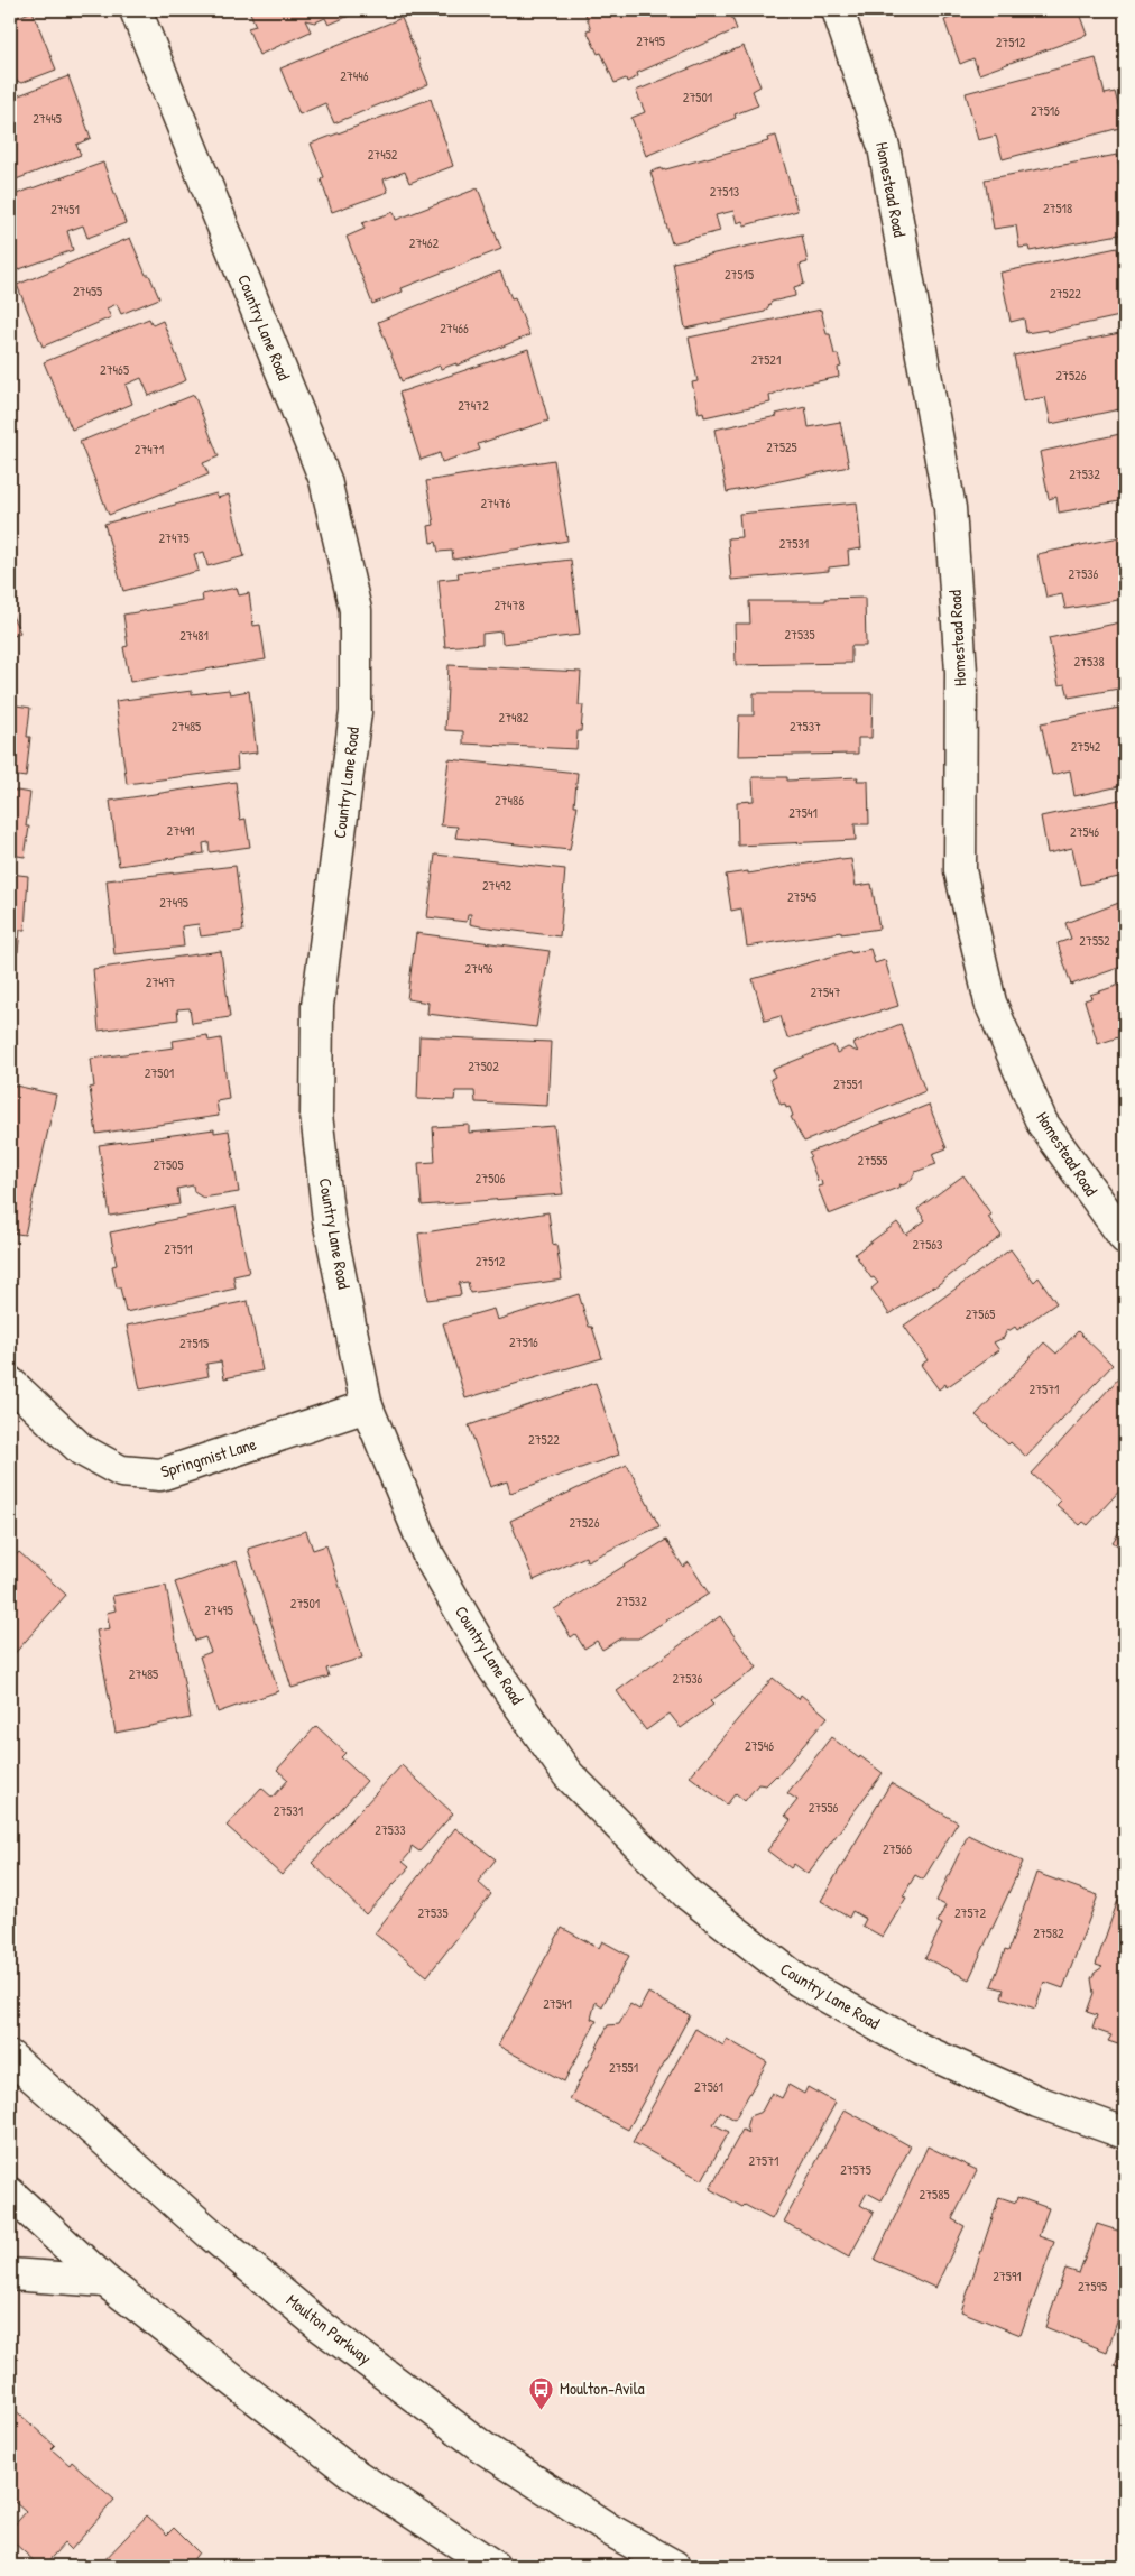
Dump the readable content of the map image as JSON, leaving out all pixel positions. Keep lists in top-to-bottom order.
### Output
{
  "streets": {
    "street": [
      "Homestead Road",
      "Country Lane Road",
      "Springmist Lane",
      "Moulton Parkway"
    ]
  },
  "crossings": [
    ["Country Lane Road", "Springmist Lane"]
  ],
  "places": {
    "bus stop": ["Moulton-Avila"]
  },
  "house_numbers": [
    "27495",
    "27512",
    "27446",
    "27501",
    "27516",
    "27445",
    "27452",
    "27513",
    "27518",
    "27451",
    "27462",
    "27515",
    "27455",
    "27522",
    "27466",
    "27521",
    "27465",
    "27526",
    "27472",
    "27525",
    "27471",
    "27532",
    "27476",
    "27475",
    "27531",
    "27536",
    "27478",
    "27535",
    "27481",
    "27538",
    "27482",
    "27485",
    "27537",
    "27542",
    "27486",
    "27541",
    "27491",
    "27546",
    "27492",
    "27545",
    "27495",
    "27552",
    "27496",
    "27497",
    "27547",
    "27502",
    "27501",
    "27551",
    "27555",
    "27505",
    "27506",
    "27563",
    "27511",
    "27512",
    "27565",
    "27516",
    "27515",
    "27571",
    "27522",
    "27526",
    "27532",
    "27501",
    "27495",
    "27485",
    "27536",
    "27546",
    "27556",
    "27531",
    "27533",
    "27566",
    "27535",
    "27572",
    "27582",
    "27541",
    "27551",
    "27561",
    "27571",
    "27575",
    "27585",
    "27591",
    "27595"
  ]
}
